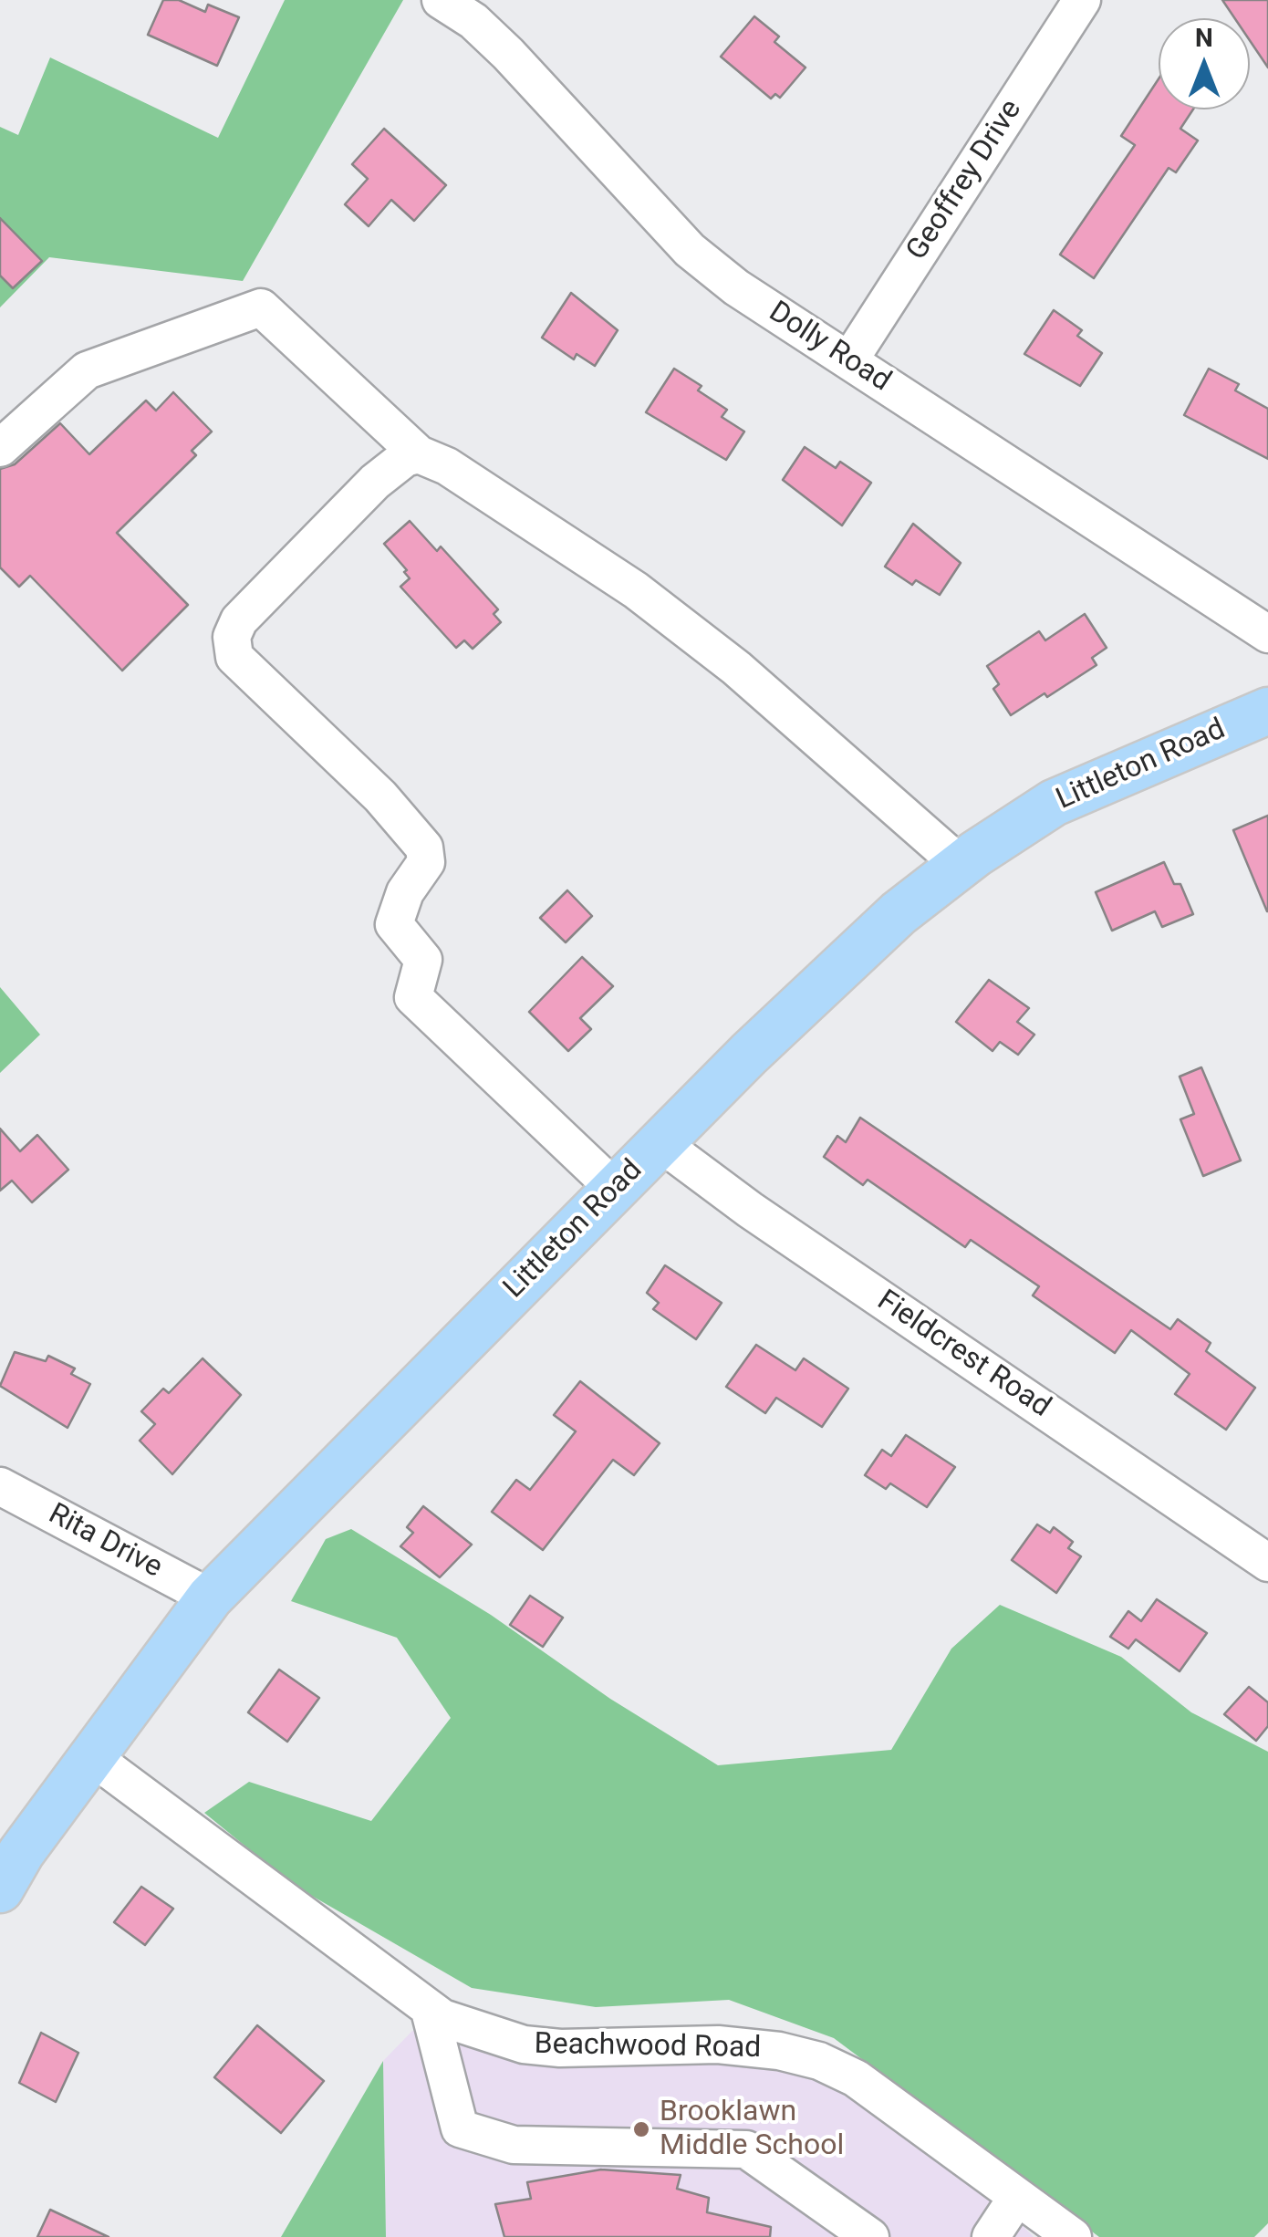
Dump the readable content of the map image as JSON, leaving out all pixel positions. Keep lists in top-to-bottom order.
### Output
{
  "streets": {
    "main road": ["Littleton Road"],
    "street": [
      "Geoffrey Drive",
      "Dolly Road",
      "Fieldcrest Road",
      "Rita Drive",
      "Beachwood Road"
    ]
  },
  "crossings": [
    ["Geoffrey Drive", "Dolly Road"],
    ["Littleton Road", "Fieldcrest Road"],
    ["Littleton Road", "Rita Drive"],
    ["Littleton Road", "Beachwood Road"]
  ],
  "places": ["Brooklawn Middle School"],
  "north": "top"
}
